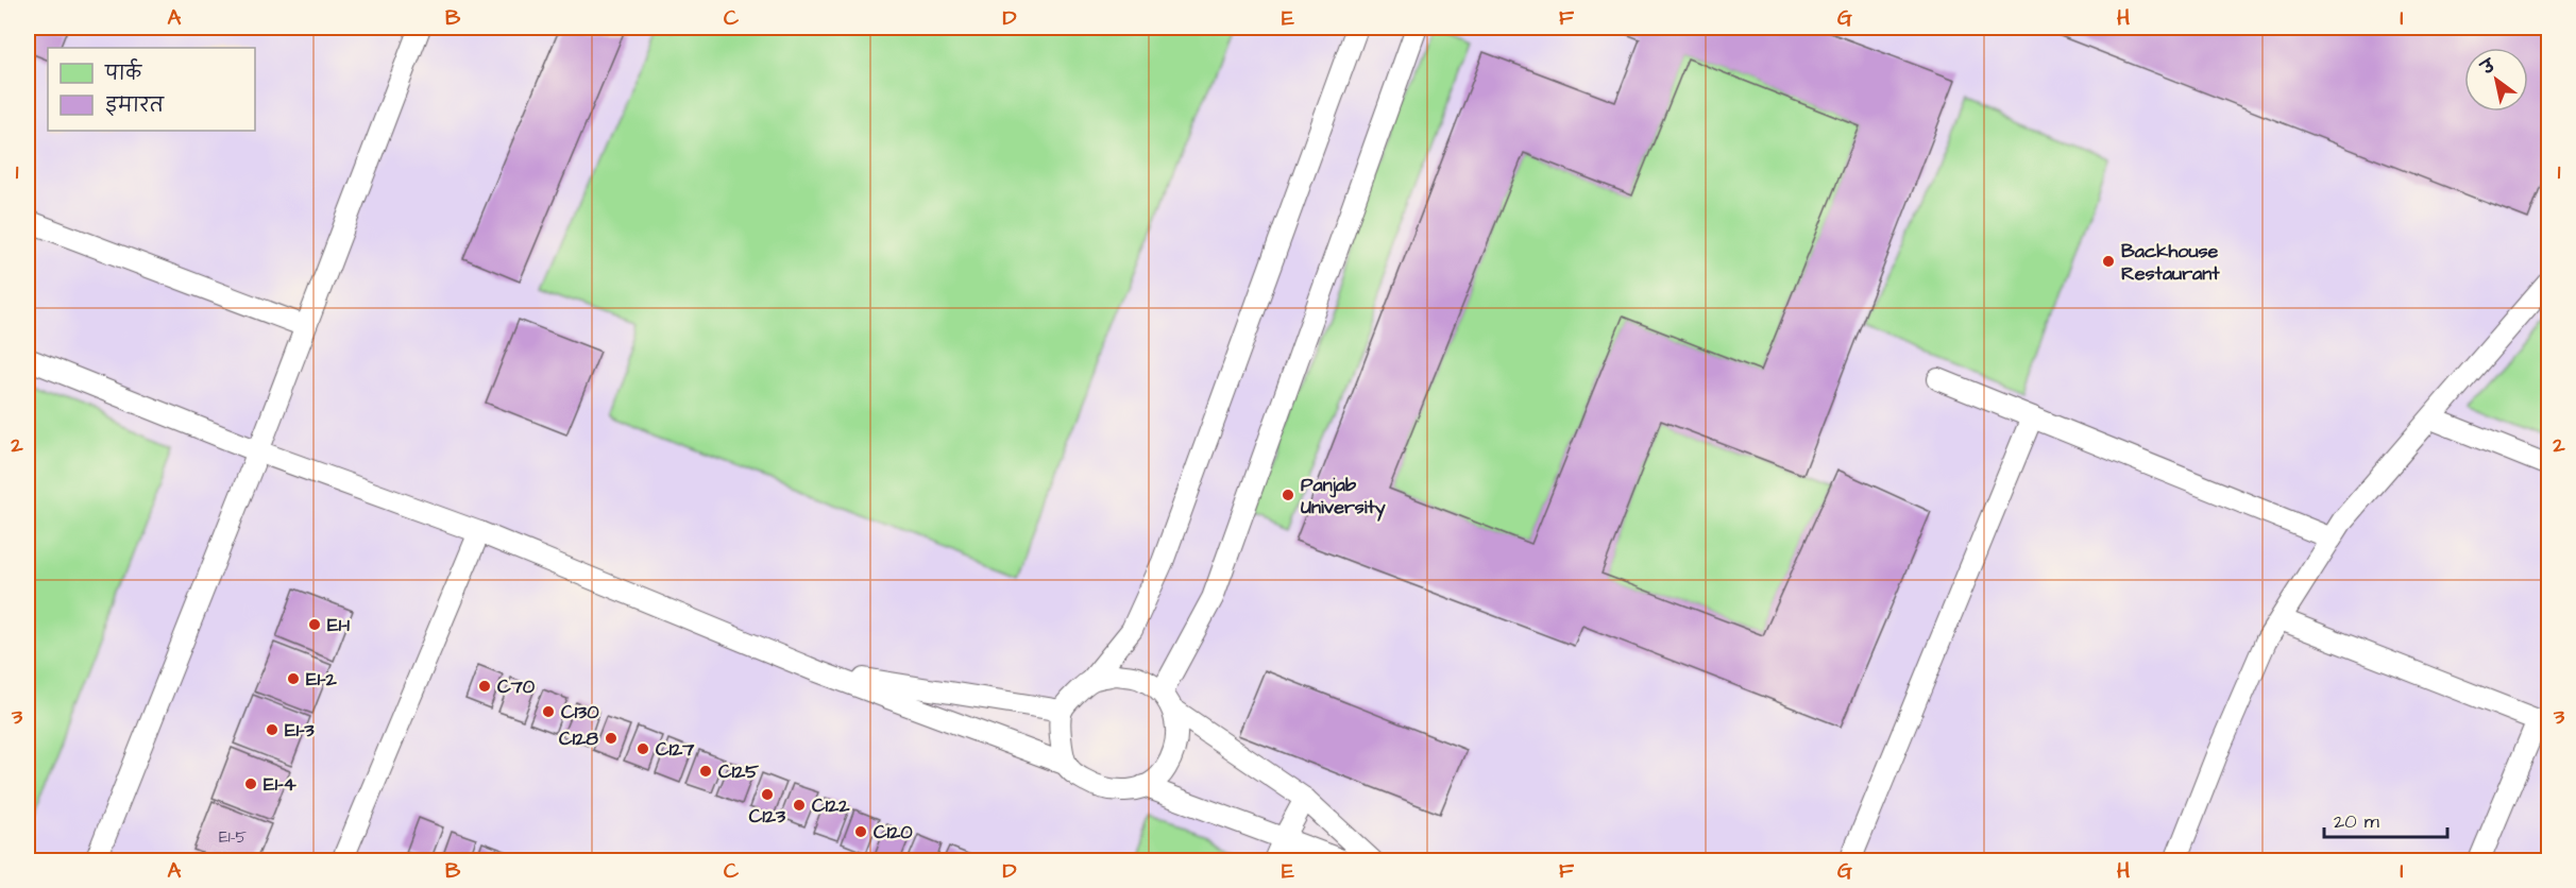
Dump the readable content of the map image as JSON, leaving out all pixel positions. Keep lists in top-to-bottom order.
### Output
{
  "places": [
    "Backhouse Restaurant",
    "Panjab University",
    "E1-1",
    "E1-2",
    "C70",
    "C130",
    "E1-3",
    "C128",
    "C127",
    "C125",
    "E1-4",
    "C123",
    "C122",
    "C120"
  ],
  "house_numbers": ["E1-5"],
  "legend": ["पार्क", "इमारत"],
  "scale_bar": "20 m",
  "north": "top left",
  "grid": {
    "columns": [
      "A",
      "B",
      "C",
      "D",
      "E",
      "F",
      "G",
      "H",
      "I"
    ],
    "rows": ["1", "2", "3"]
  }
}
